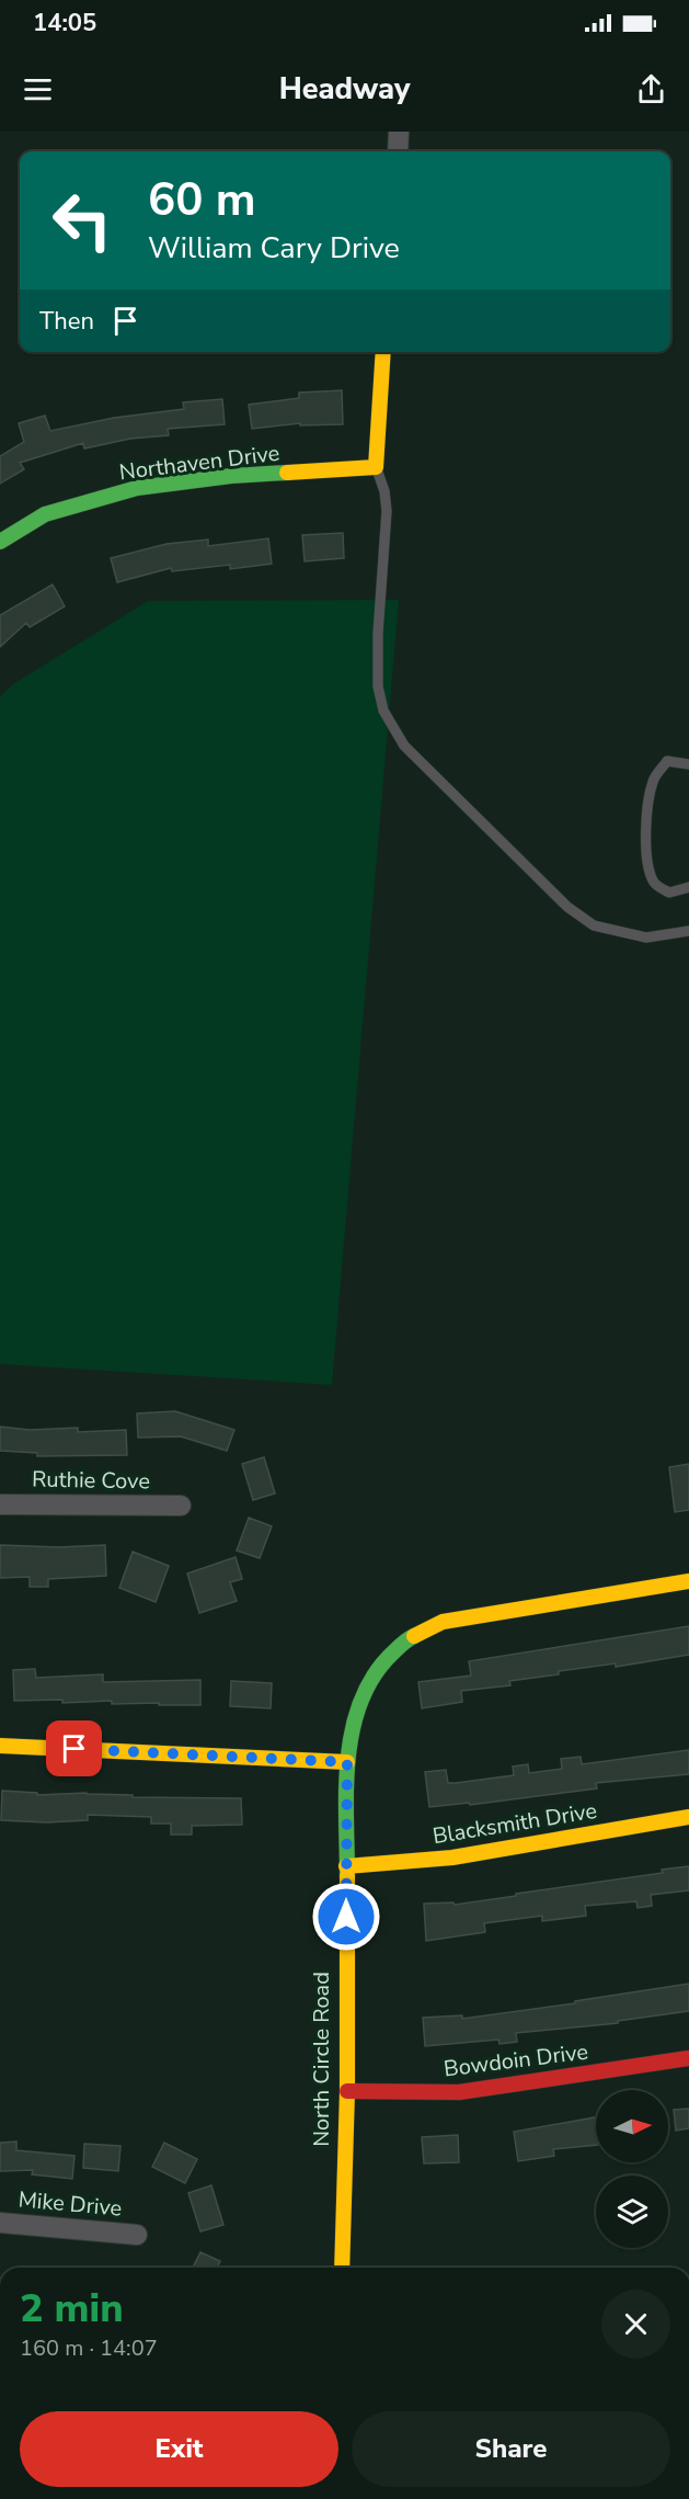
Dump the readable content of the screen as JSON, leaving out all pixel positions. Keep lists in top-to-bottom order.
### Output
{
  "streets": {
    "street": [
      "Northaven Drive",
      "Ruthie Cove",
      "Blacksmith Drive",
      "North Circle Road",
      "Bowdoin Drive",
      "Mike Drive"
    ]
  },
  "crossings": [
    ["Blacksmith Drive", "North Circle Road"],
    ["North Circle Road", "Bowdoin Drive"]
  ],
  "north": "right",
  "page": {
    "status": "14:05",
    "header": "Headway",
    "turn": ["60 m", "William Cary Drive"],
    "then": "Then",
    "heading": ["2 min", "160 m · 14:07"],
    "buttons": ["Exit", "Share"]
  }
}
